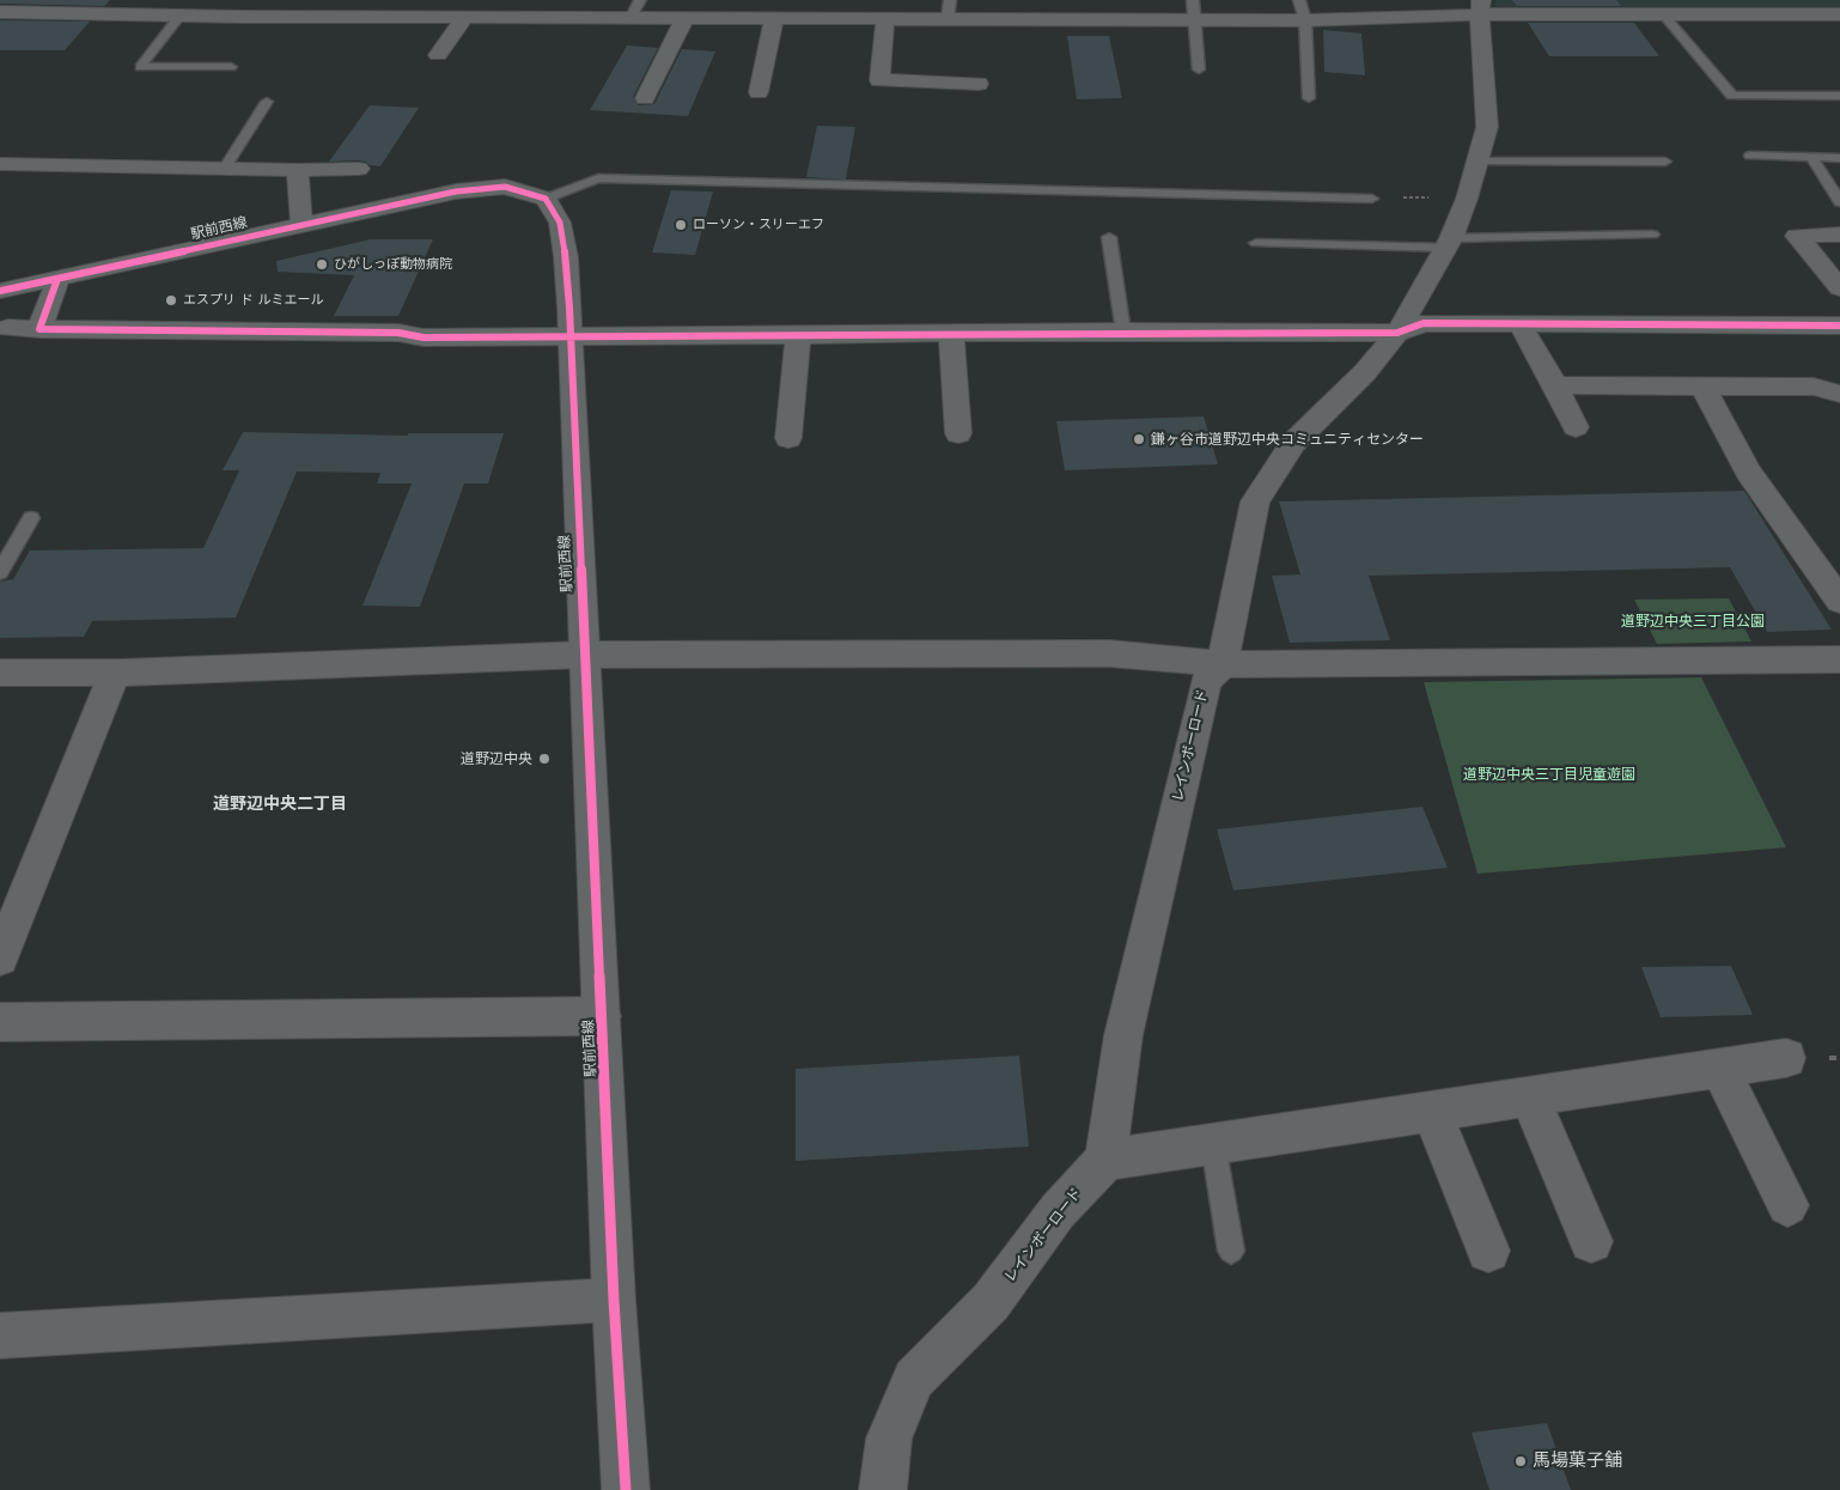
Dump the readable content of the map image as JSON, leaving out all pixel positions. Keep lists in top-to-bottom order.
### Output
{
  "streets": {
    "street": ["駅前西線", "レインボーロード"]
  },
  "districts": ["道野辺中央二丁目"],
  "parks": ["道野辺中央三丁目公園", "道野辺中央三丁目児童遊園"],
  "places": [
    "ローソン・スリーエフ",
    "ひがしっぽ動物病院",
    "エスプリ ド ルミエール",
    "鎌ヶ谷市道野辺中央コミュニティセンター",
    "道野辺中央",
    "馬場菓子舗"
  ]
}
